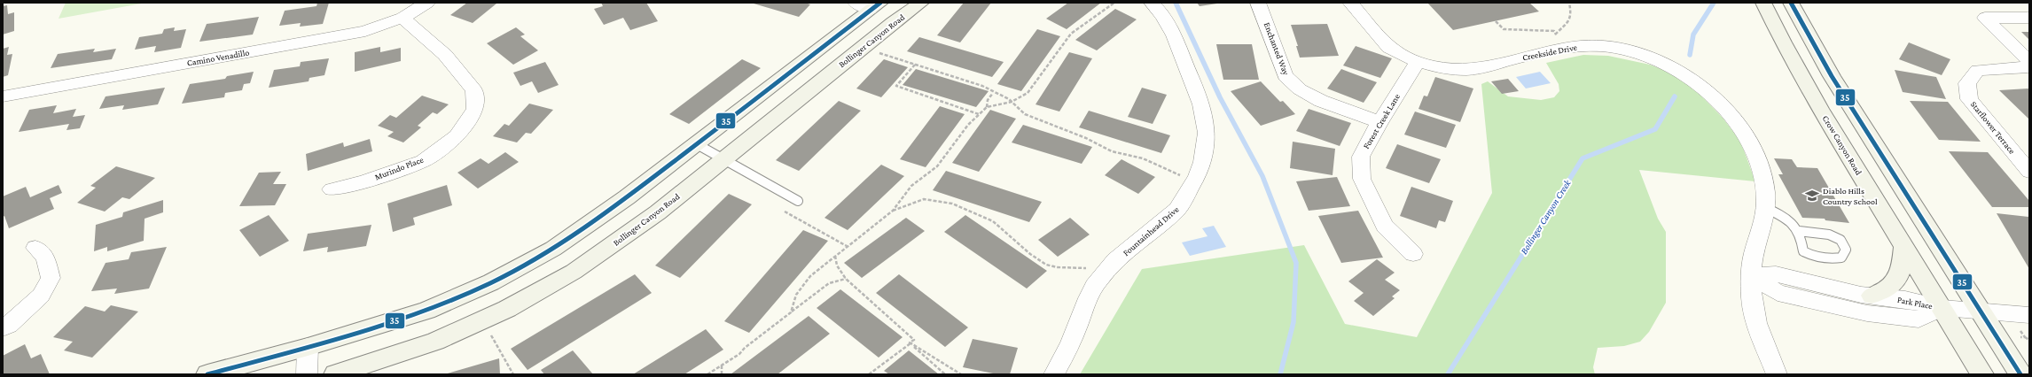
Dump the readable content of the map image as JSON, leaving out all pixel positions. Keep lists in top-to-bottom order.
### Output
{
  "streets": {
    "main road": ["Bollinger Canyon Road", "Crow Canyon Road"],
    "street": [
      "Enchanted Way",
      "Creekside Drive",
      "Camino Venadillo",
      "Forest Creek Lane",
      "Starflower Terrace",
      "Murindo Place",
      "Fountainhead Drive",
      "Park Place"
    ]
  },
  "crossings": [
    ["Enchanted Way", "Forest Creek Lane"],
    ["Creekside Drive", "Forest Creek Lane"],
    ["Creekside Drive", "Park Place"],
    ["Camino Venadillo", "Murindo Place"],
    ["Crow Canyon Road", "Park Place"]
  ],
  "water": ["Bollinger Canyon Creek"],
  "places": {
    "school or university": ["Diablo Hills Country School"]
  },
  "lines": ["transit line 35"]
}
